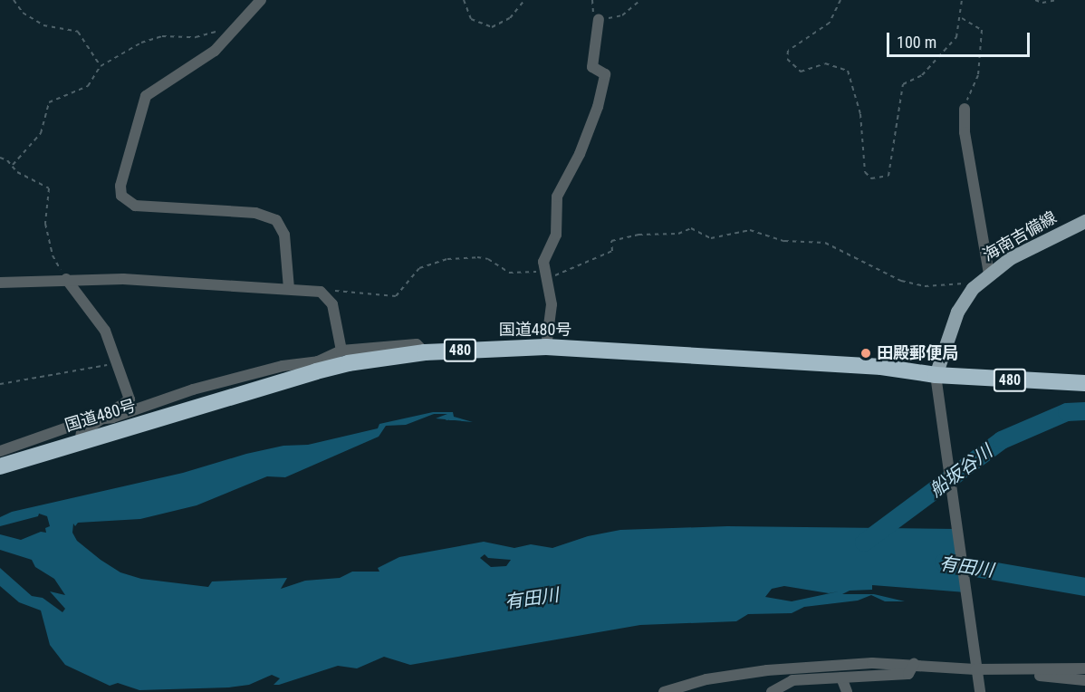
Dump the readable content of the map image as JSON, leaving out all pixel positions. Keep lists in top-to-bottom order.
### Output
{
  "streets": {
    "highway": ["国道480号", "480"],
    "main road": ["海南吉備線"]
  },
  "crossings": [
    ["海南吉備線", "国道480号"]
  ],
  "water": ["船坂谷川", "有田川"],
  "places": ["田殿郵便局"],
  "scale_bar": "100 m"
}
